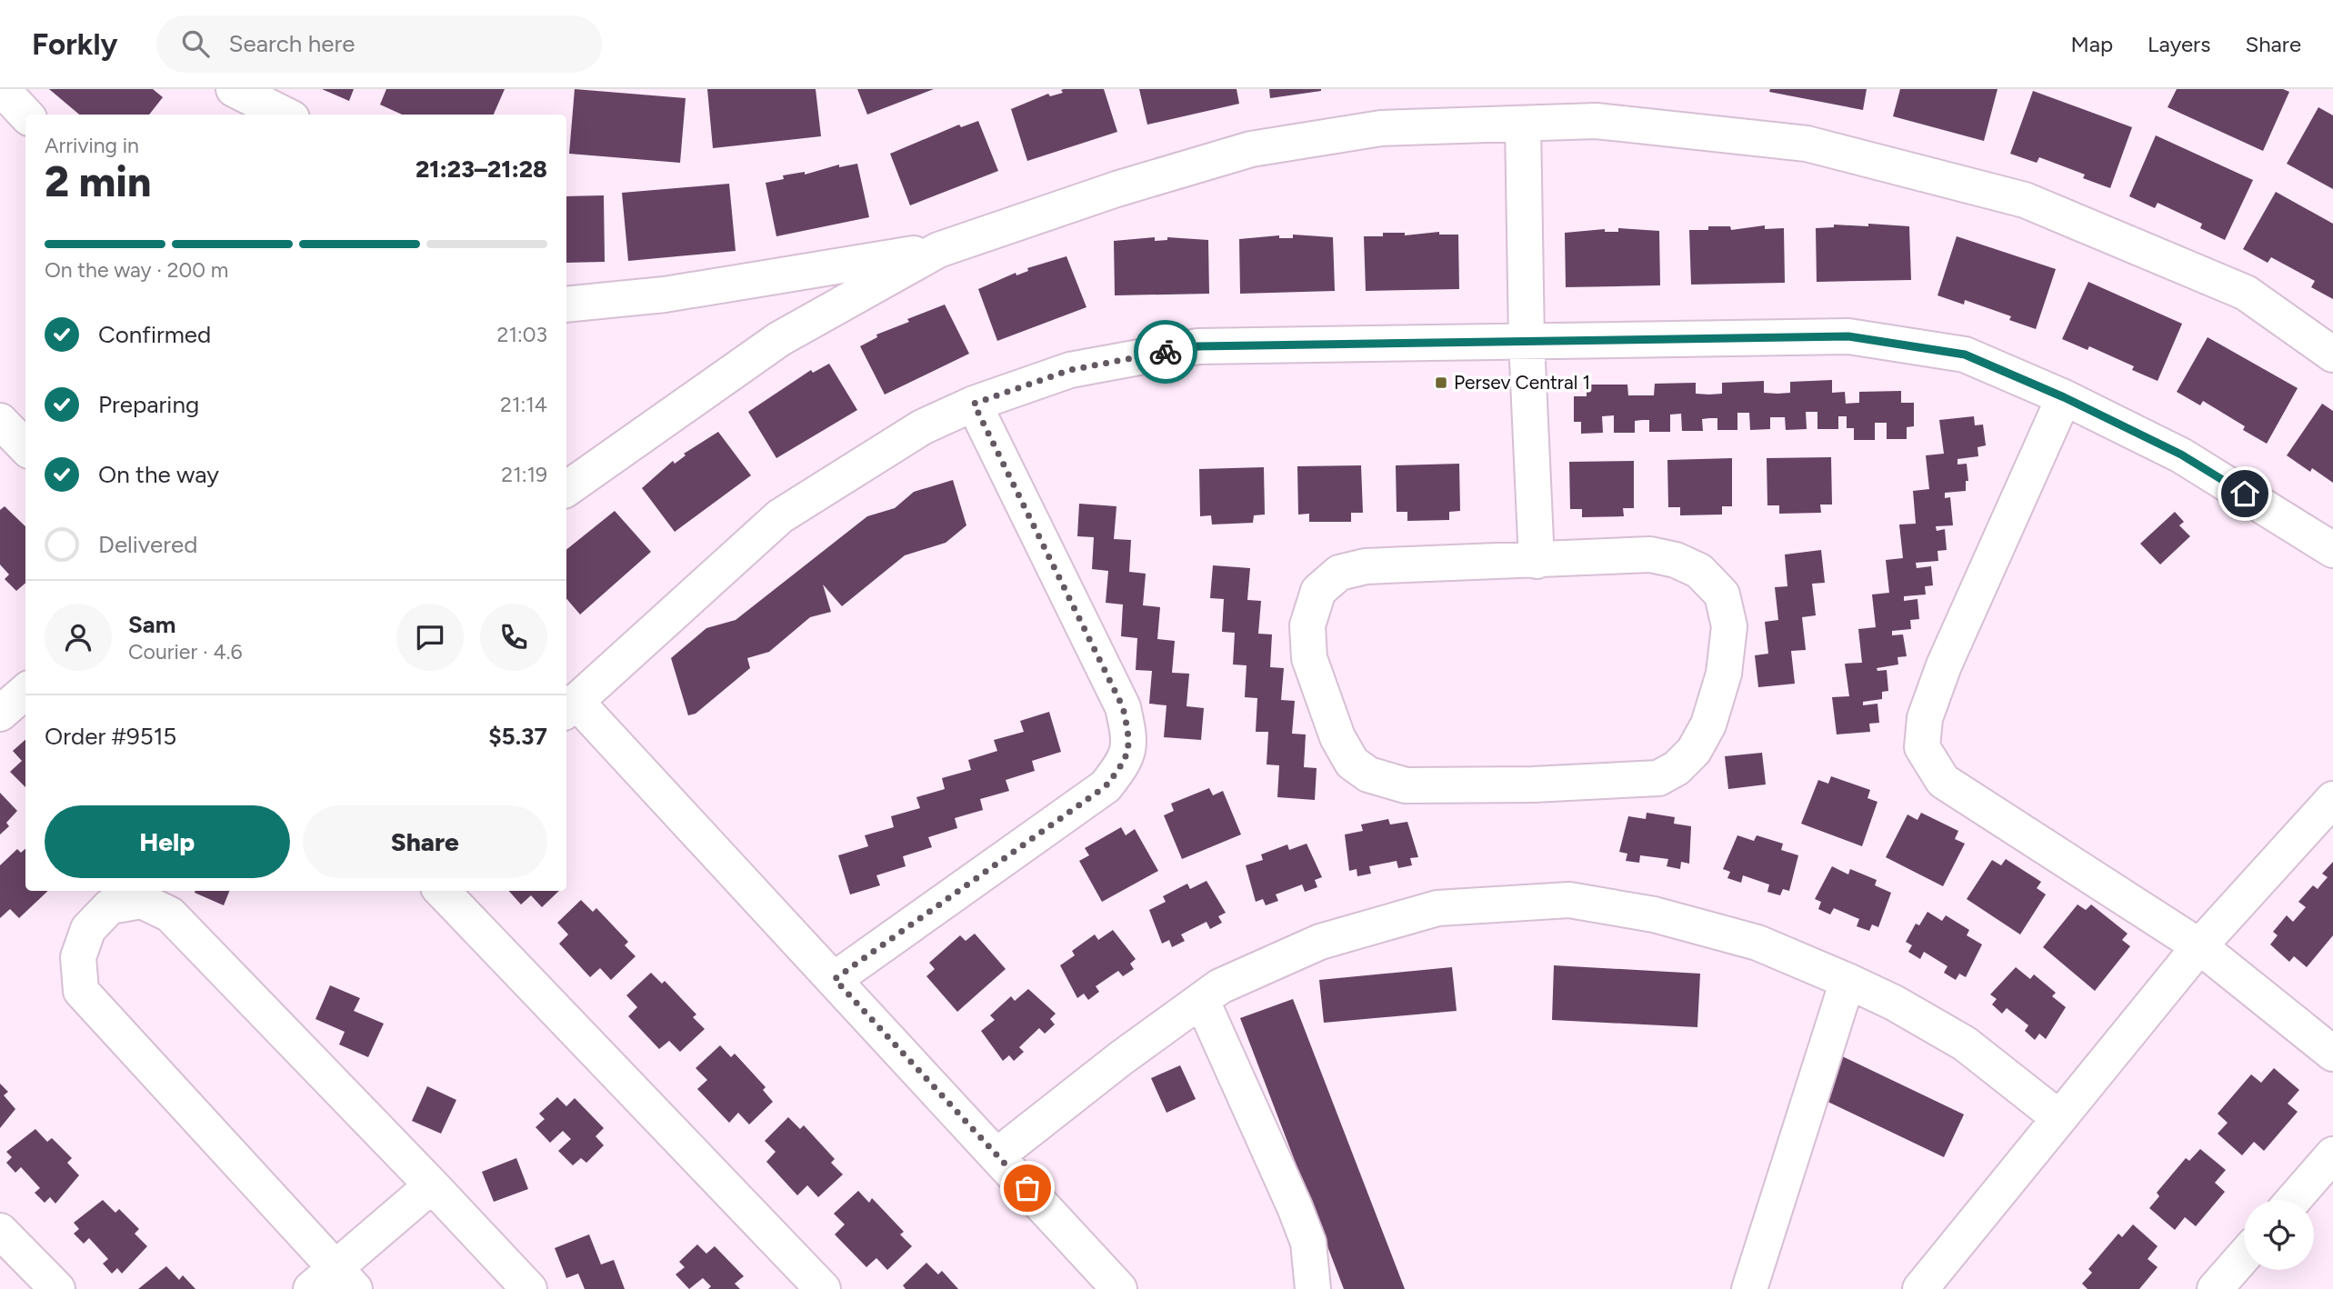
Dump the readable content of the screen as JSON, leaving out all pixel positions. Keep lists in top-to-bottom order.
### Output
{
  "places": {
    "transit": ["Persev Central 1"]
  },
  "page": {
    "header": "Forkly",
    "search": "Search here",
    "nav": ["Map", "Layers", "Share"],
    "heading": ["2 min", "Arriving in", "21:23–21:28"],
    "panel": [
      "Sam",
      "Courier · 4.6",
      "Order #9515",
      "$5.37"
    ],
    "bar": "On the way · 200 m",
    "list": [
      ["Confirmed", "21:03"],
      ["Preparing", "21:14"],
      ["On the way", "21:19"],
      "Delivered"
    ],
    "buttons": ["Help", "Share"]
  }
}
